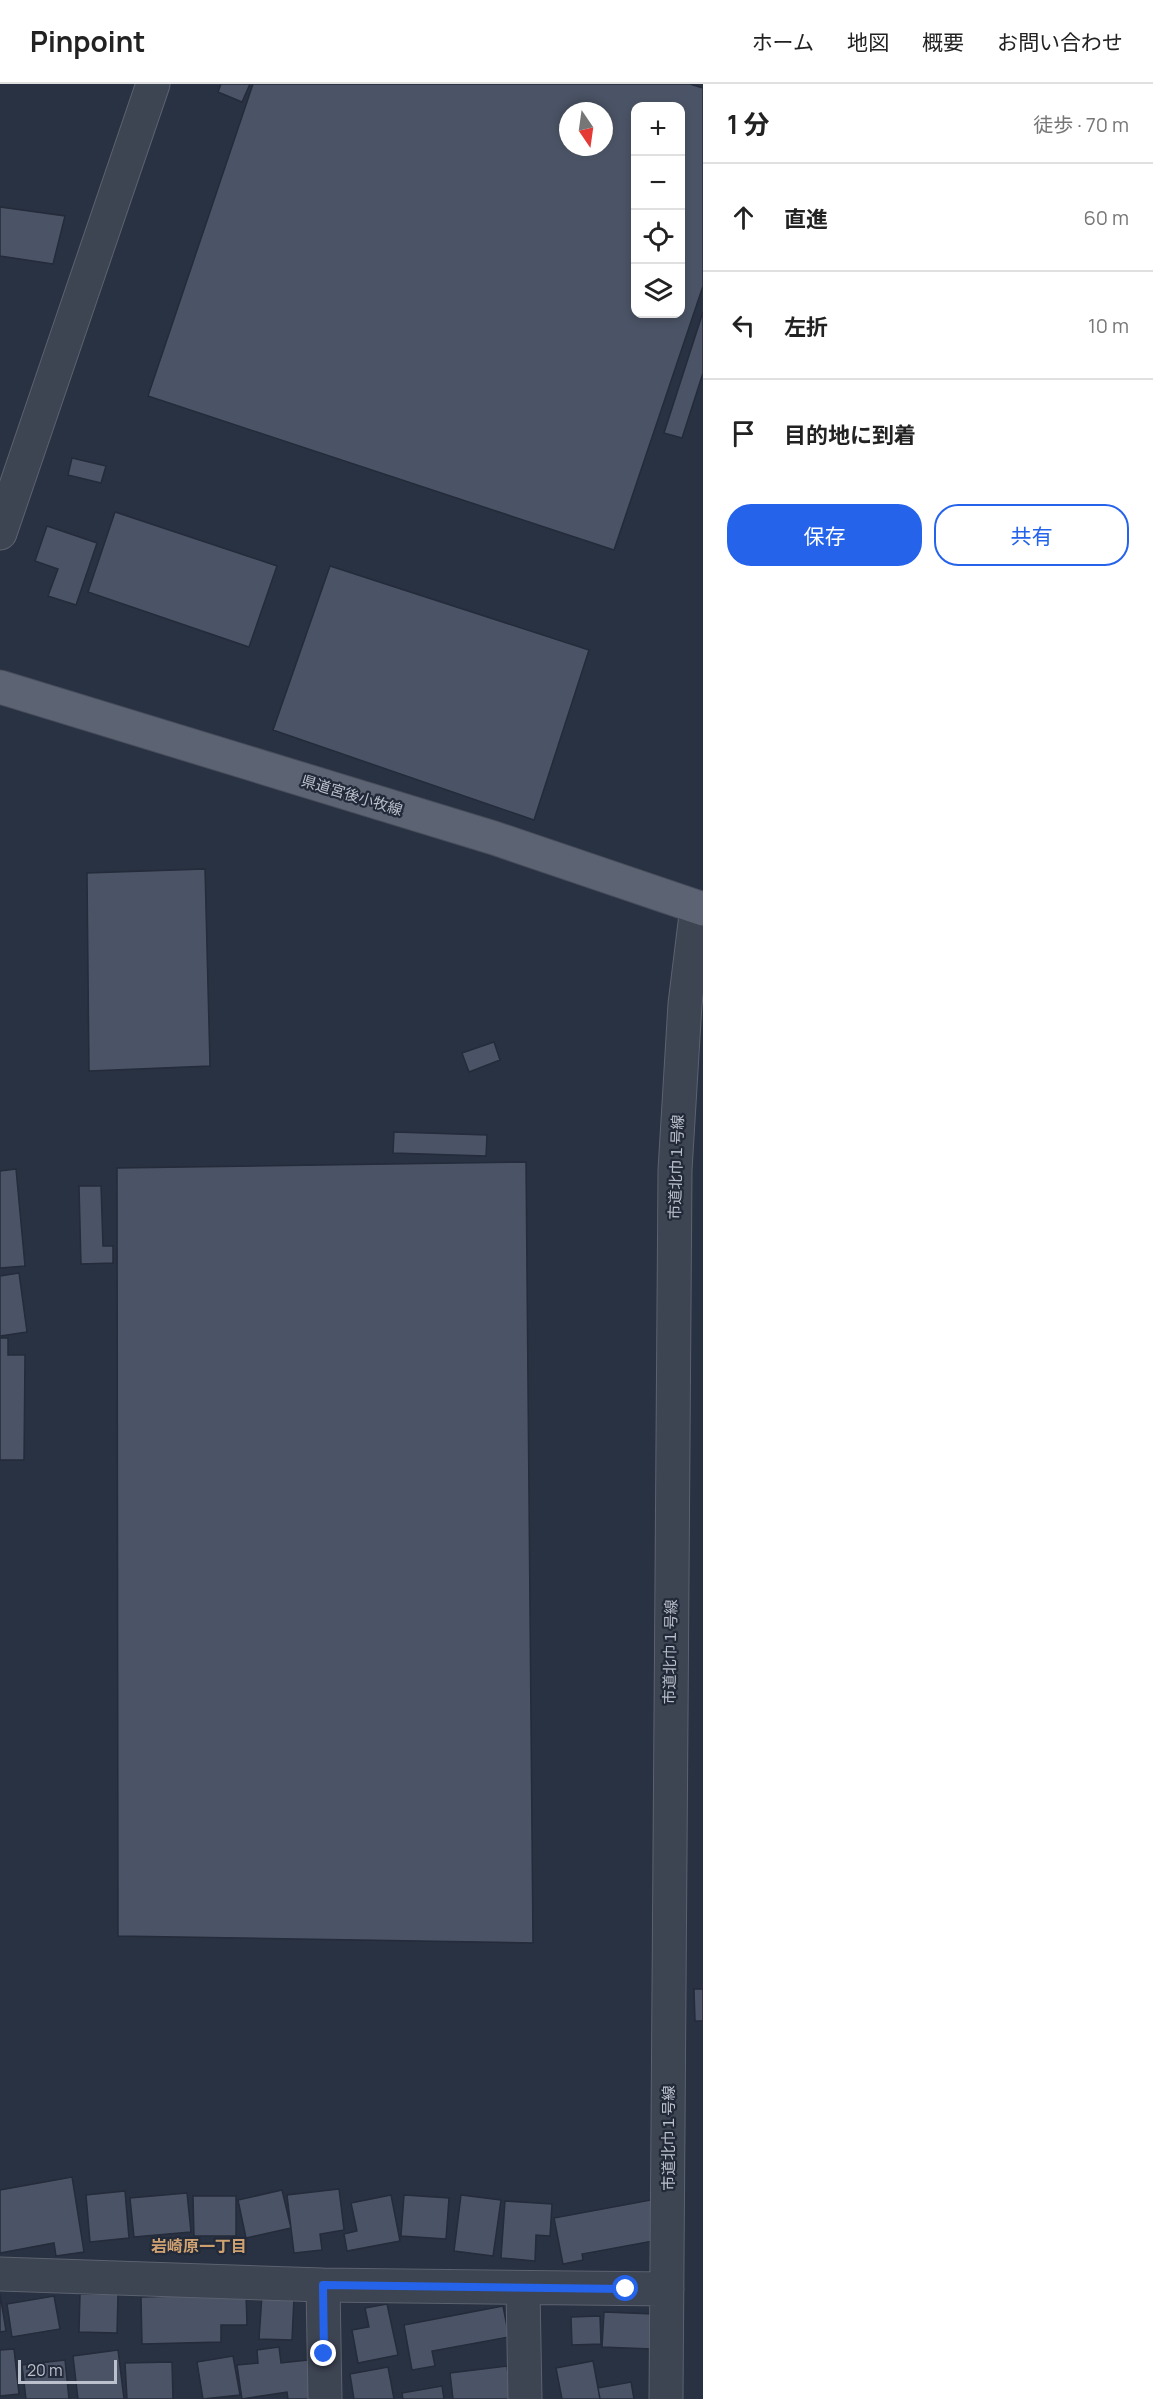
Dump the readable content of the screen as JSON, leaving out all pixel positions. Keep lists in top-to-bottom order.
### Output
{
  "streets": {
    "main road": ["県道宮後小牧線"],
    "street": ["市道北巾１号線"]
  },
  "crossings": [
    ["県道宮後小牧線", "市道北巾１号線"]
  ],
  "districts": ["岩崎原一丁目"],
  "scale_bar": "20 m",
  "north": "bottom",
  "page": {
    "header": "Pinpoint",
    "nav": [
      "ホーム",
      "地図",
      "概要",
      "お問い合わせ"
    ],
    "heading": ["1 分", "徒歩 · 70 m"],
    "map_buttons": ["+", "−"],
    "list": [
      ["直進", "60 m"],
      ["左折", "10 m"],
      "目的地に到着"
    ],
    "buttons": ["保存", "共有"],
    "scale": "20 m"
  }
}
